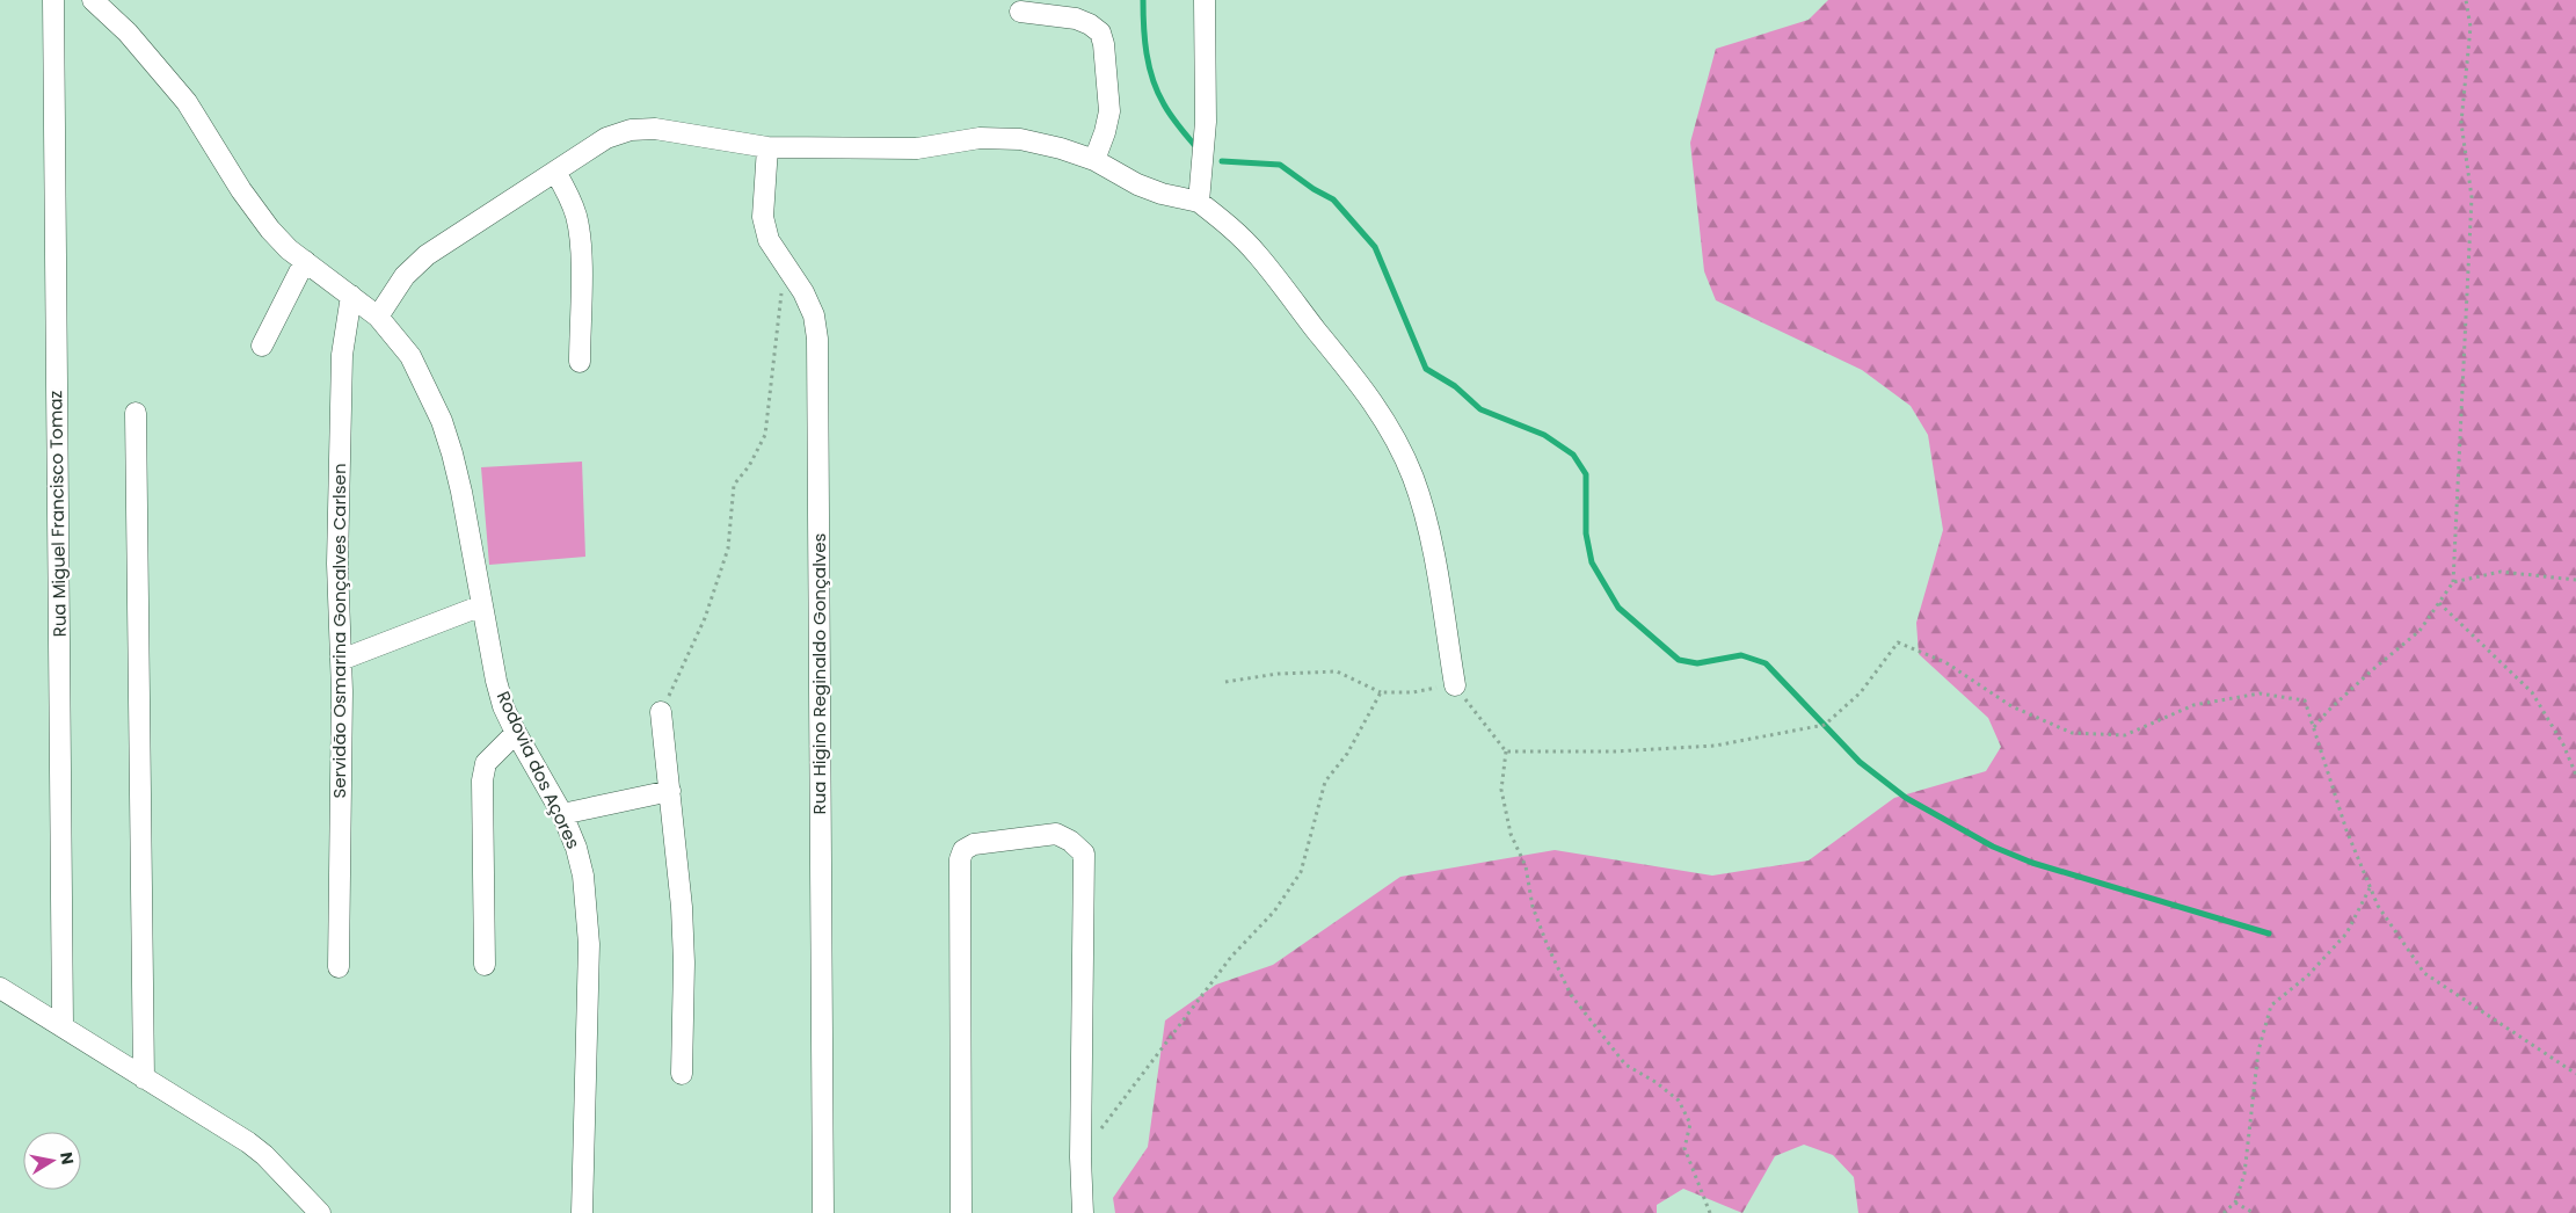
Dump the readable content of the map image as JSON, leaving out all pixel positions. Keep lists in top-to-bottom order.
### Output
{
  "streets": {
    "street": [
      "Rua Miguel Francisco Tomaz",
      "Servidão Osmarina Gonçalves Carlsen",
      "Rua Higino Reginaldo Gonçalves",
      "Rodovia dos Açores"
    ]
  },
  "crossings": [
    ["Servidão Osmarina Gonçalves Carlsen", "Rodovia dos Açores"]
  ],
  "north": "right"
}
